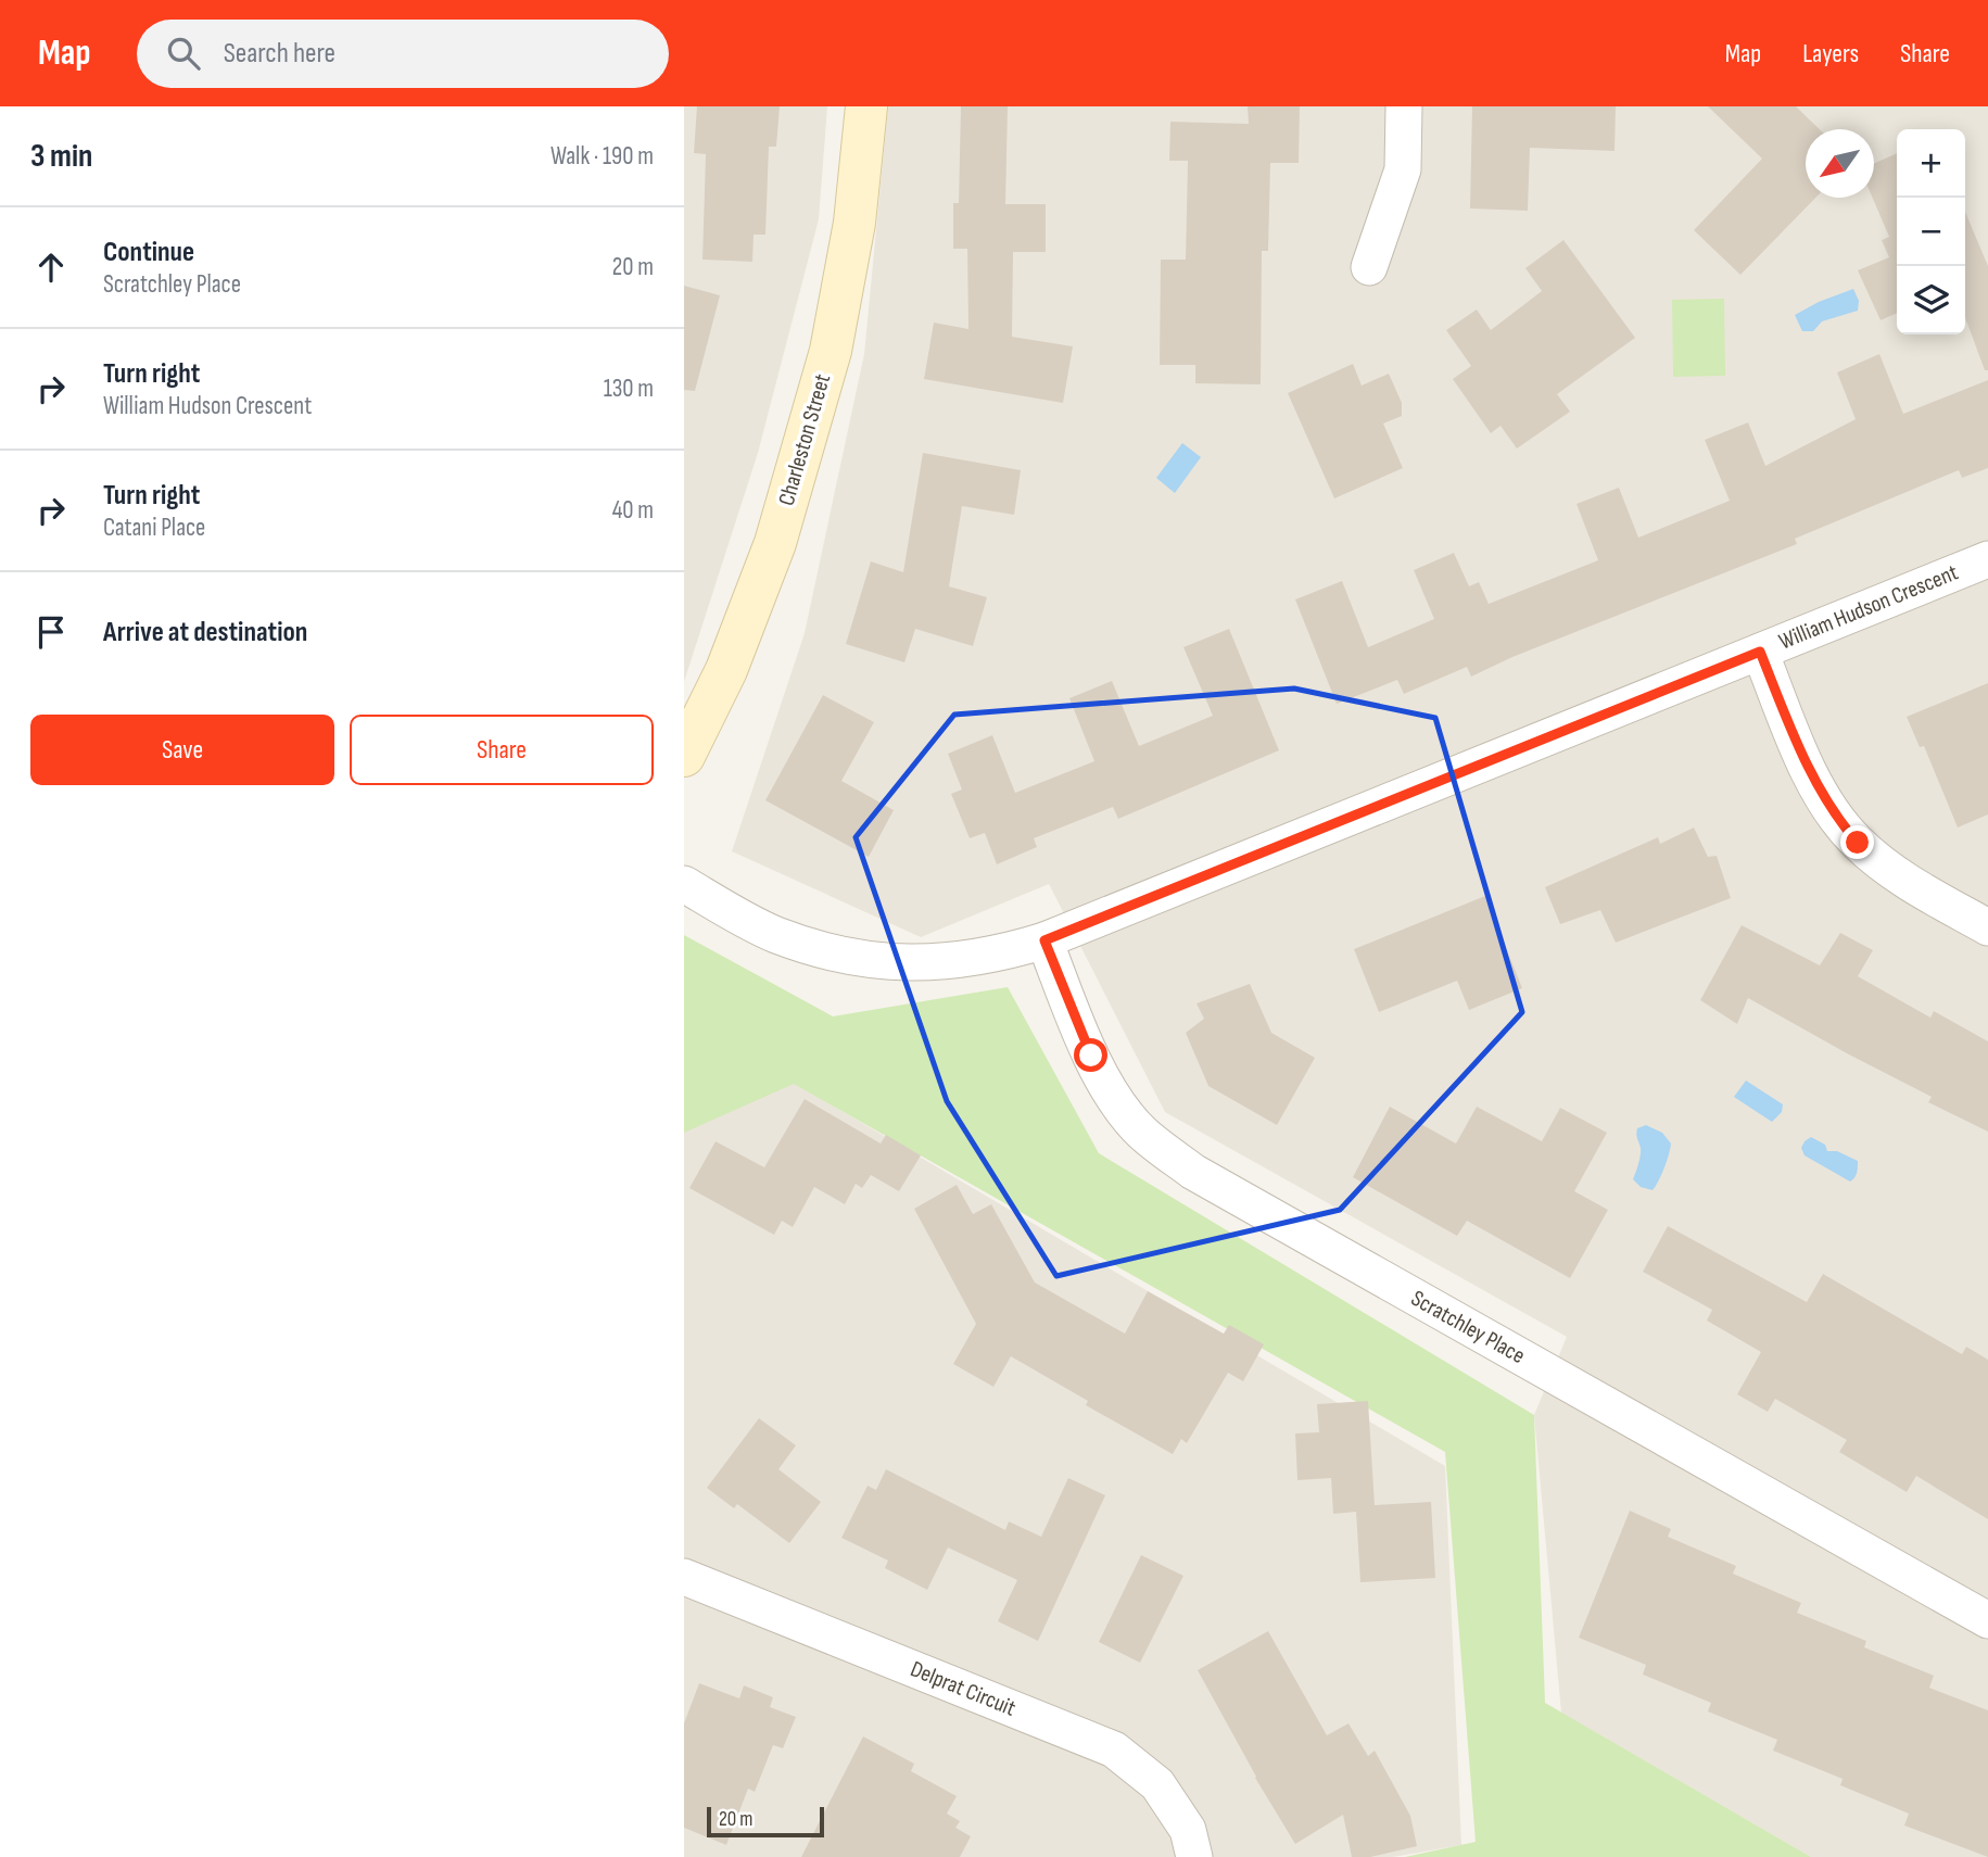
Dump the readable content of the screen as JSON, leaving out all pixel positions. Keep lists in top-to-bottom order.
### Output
{
  "streets": {
    "street": [
      "Charleston Street",
      "William Hudson Crescent",
      "Scratchley Place",
      "Delprat Circuit"
    ]
  },
  "crossings": [
    ["William Hudson Crescent", "Scratchley Place"]
  ],
  "scale_bar": "20 m",
  "north": "bottom left",
  "page": {
    "header": "Map",
    "search": "Search here",
    "nav": ["Map", "Layers", "Share"],
    "heading": ["3 min", "Walk · 190 m"],
    "map_buttons": ["+", "−"],
    "list": [
      ["Continue", "Scratchley Place", "20 m"],
      ["Turn right", "William Hudson Crescent", "130 m"],
      ["Turn right", "Catani Place", "40 m"],
      "Arrive at destination"
    ],
    "buttons": ["Save", "Share"],
    "scale": "20 m"
  }
}
